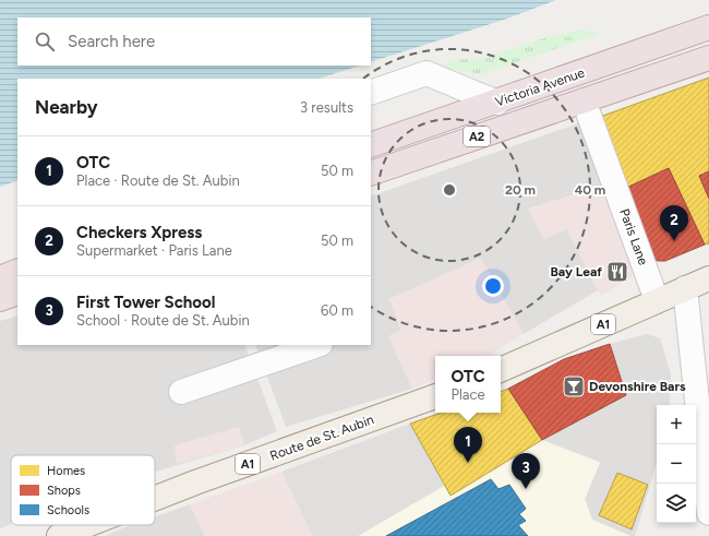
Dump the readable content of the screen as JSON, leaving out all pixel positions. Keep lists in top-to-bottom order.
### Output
{
  "streets": {
    "highway": ["Victoria Avenue", "A2"],
    "main road": ["A1", "Route de St. Aubin"],
    "street": ["Paris Lane"]
  },
  "crossings": [
    ["Victoria Avenue", "Paris Lane"],
    ["Paris Lane", "A1"]
  ],
  "places": {
    "restaurant": ["Bay Leaf"],
    "bar": ["Devonshire Bars"]
  },
  "legend": ["Homes", "Shops", "Schools"],
  "page": {
    "search": "Search here",
    "heading": ["Nearby", "3 results"],
    "list": [
      {
        "mark": "1",
        "name": "OTC",
        "note": "Place · Route de St. Aubin",
        "value": "50 m"
      },
      {
        "mark": "2",
        "name": "Checkers Xpress",
        "note": "Supermarket · Paris Lane",
        "value": "50 m"
      },
      {
        "mark": "3",
        "name": "First Tower School",
        "note": "School · Route de St. Aubin",
        "value": "60 m"
      }
    ],
    "pins": ["2", "1", "3"],
    "popup": ["OTC", "Place"],
    "map_buttons": ["+", "−"]
  },
  "rings": ["20 m", "40 m"]
}
